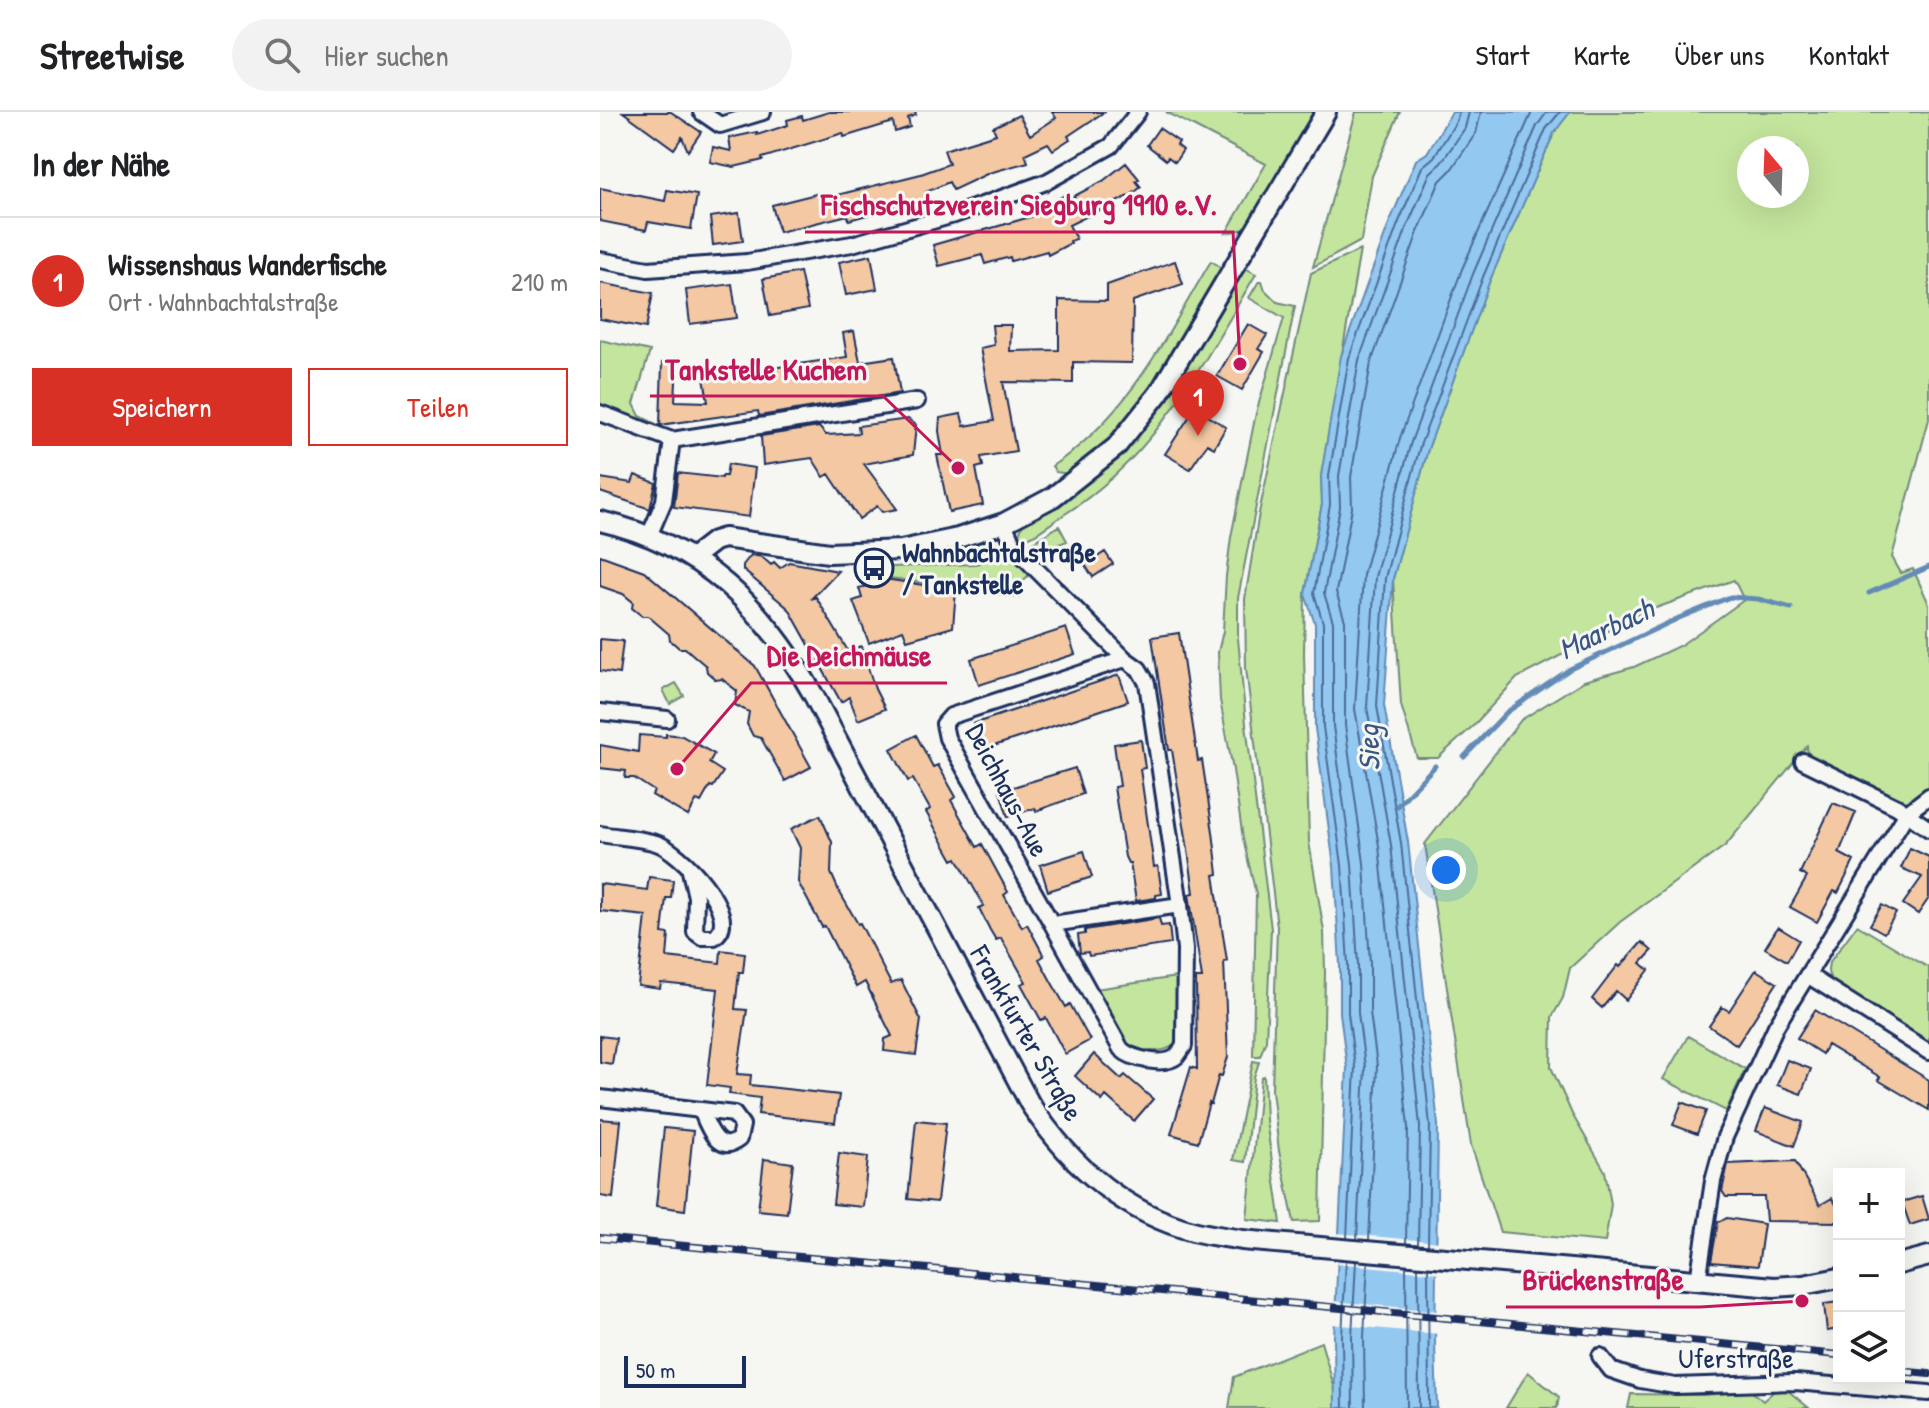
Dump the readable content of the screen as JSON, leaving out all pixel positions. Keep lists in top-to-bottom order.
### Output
{
  "streets": {
    "main road": ["Frankfurter Straße"],
    "street": ["Deichhaus-Aue", "Uferstraße"]
  },
  "water": ["Maarbach", "Sieg"],
  "places": {
    "other": [
      "Fischschutzverein Siegburg 1910 e.V.",
      "Tankstelle Kuchem",
      "Die Deichmäuse",
      "Brückenstraße"
    ],
    "bus stop": ["Wahnbachtalstraße / Tankstelle"]
  },
  "scale_bar": "50 m",
  "north": "top",
  "page": {
    "header": "Streetwise",
    "search": "Hier suchen",
    "nav": [
      "Start",
      "Karte",
      "Über uns",
      "Kontakt"
    ],
    "heading": "In der Nähe",
    "list": [
      {
        "mark": "1",
        "name": "Wissenshaus Wanderfische",
        "note": "Ort · Wahnbachtalstraße",
        "value": "210 m"
      }
    ],
    "buttons": ["Speichern", "Teilen"],
    "pins": "1",
    "map_buttons": ["+", "−"],
    "scale": "50 m"
  }
}
